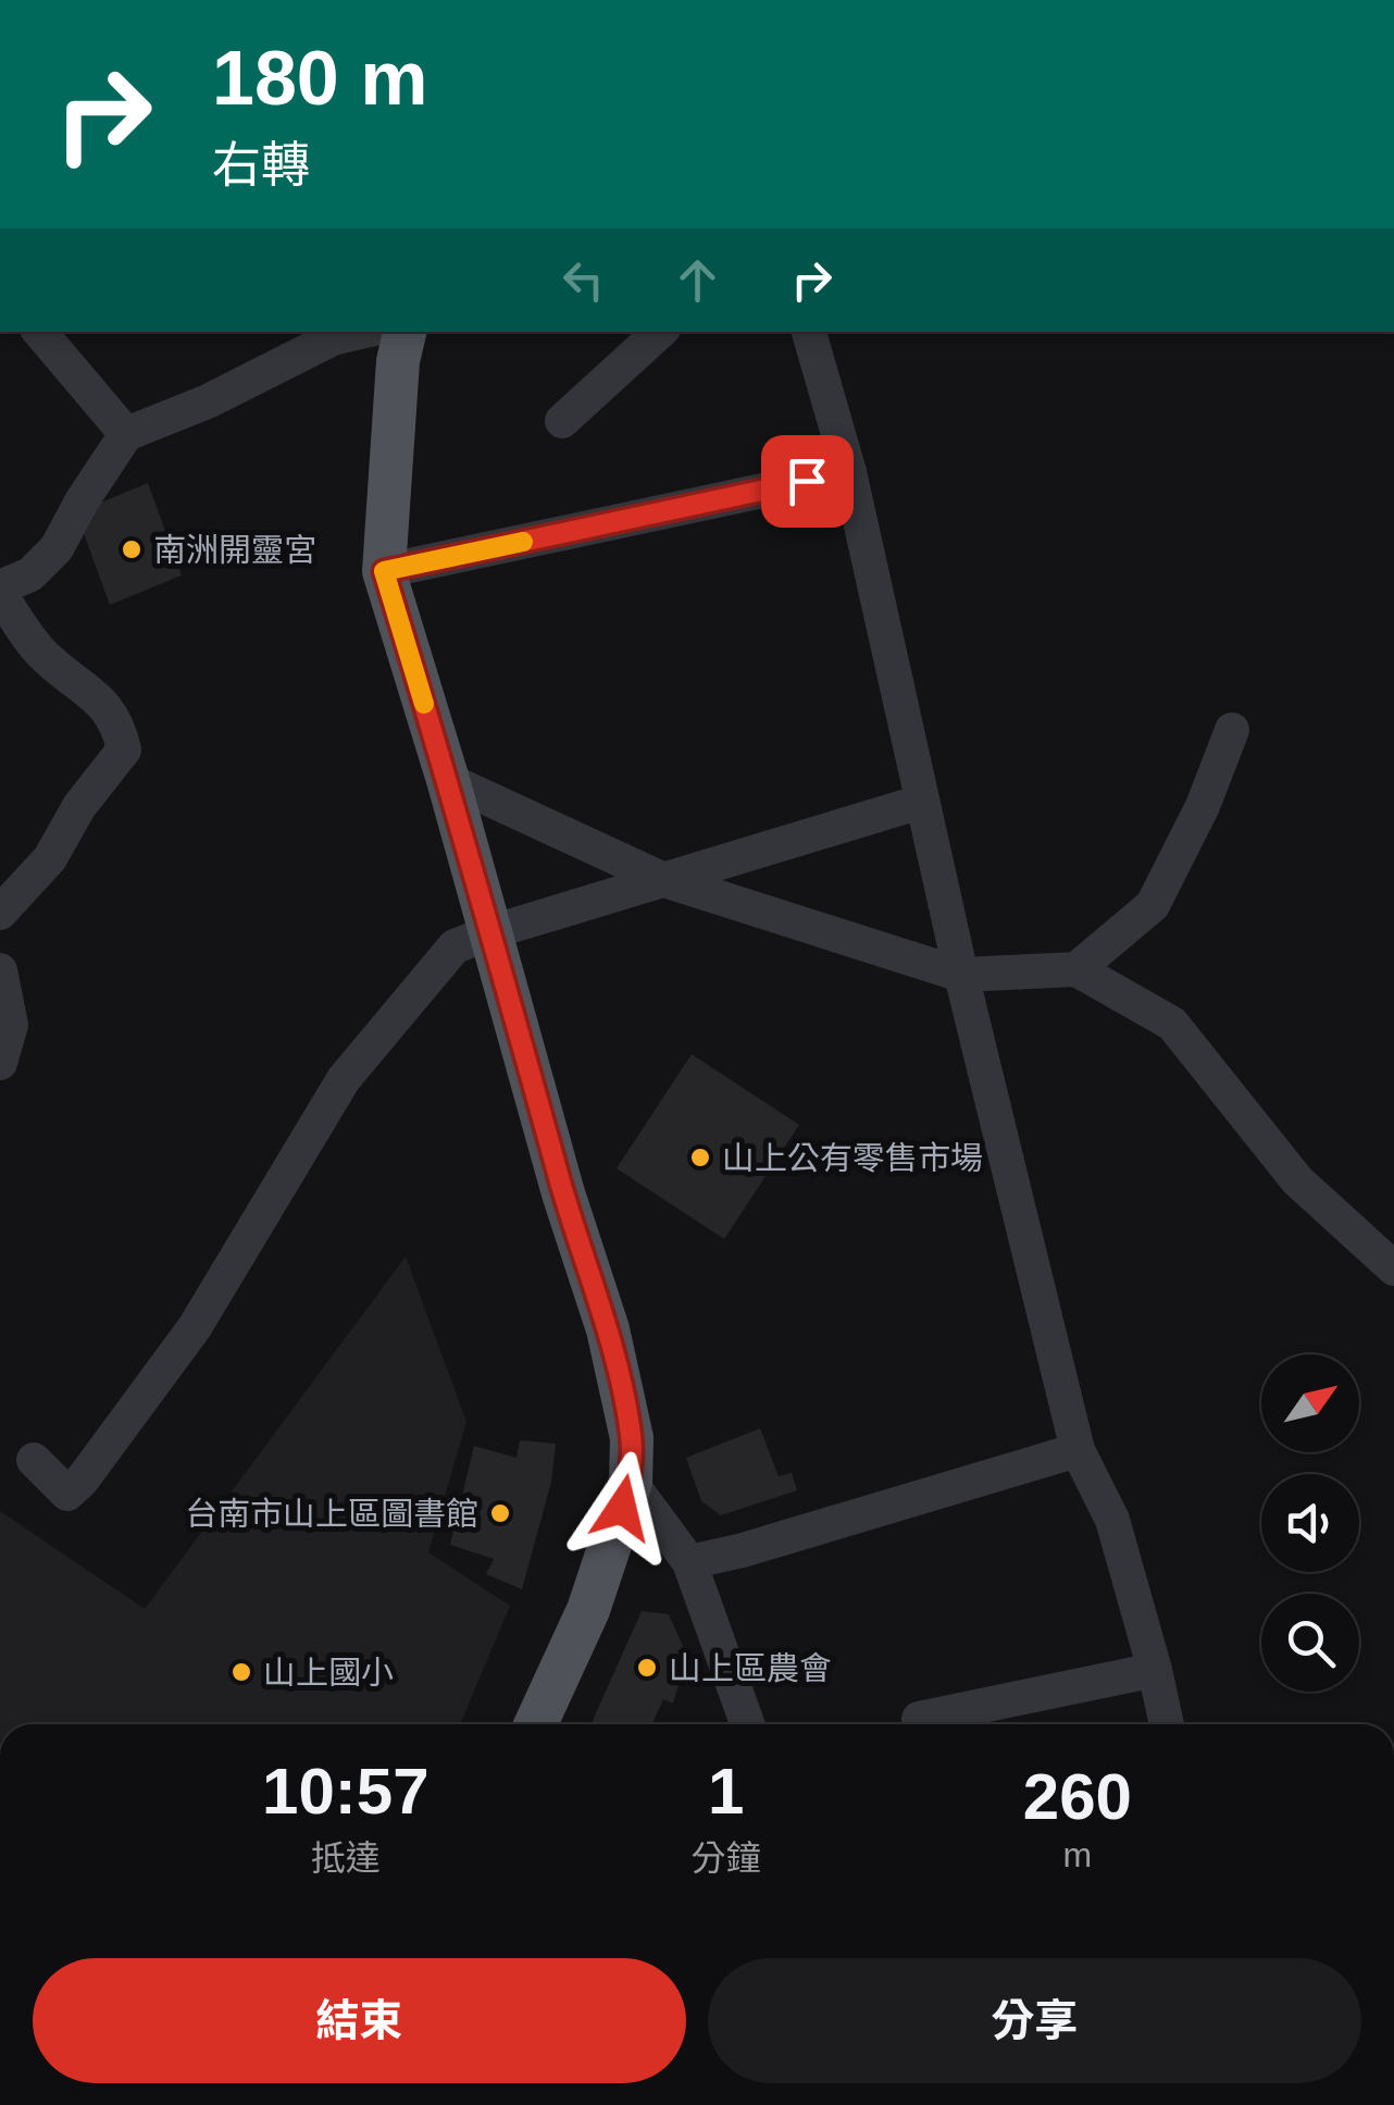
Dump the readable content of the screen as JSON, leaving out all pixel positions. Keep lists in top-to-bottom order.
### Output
{
  "places": [
    "南洲開靈宮",
    "山上公有零售市場",
    "台南市山上區圖書館",
    "山上區農會",
    "山上國小"
  ],
  "north": "top right",
  "page": {
    "turn": ["180 m", "右轉"],
    "eta": [
      "10:57",
      "抵達",
      "1",
      "分鐘",
      "260",
      "m"
    ],
    "buttons": ["結束", "分享"]
  }
}
